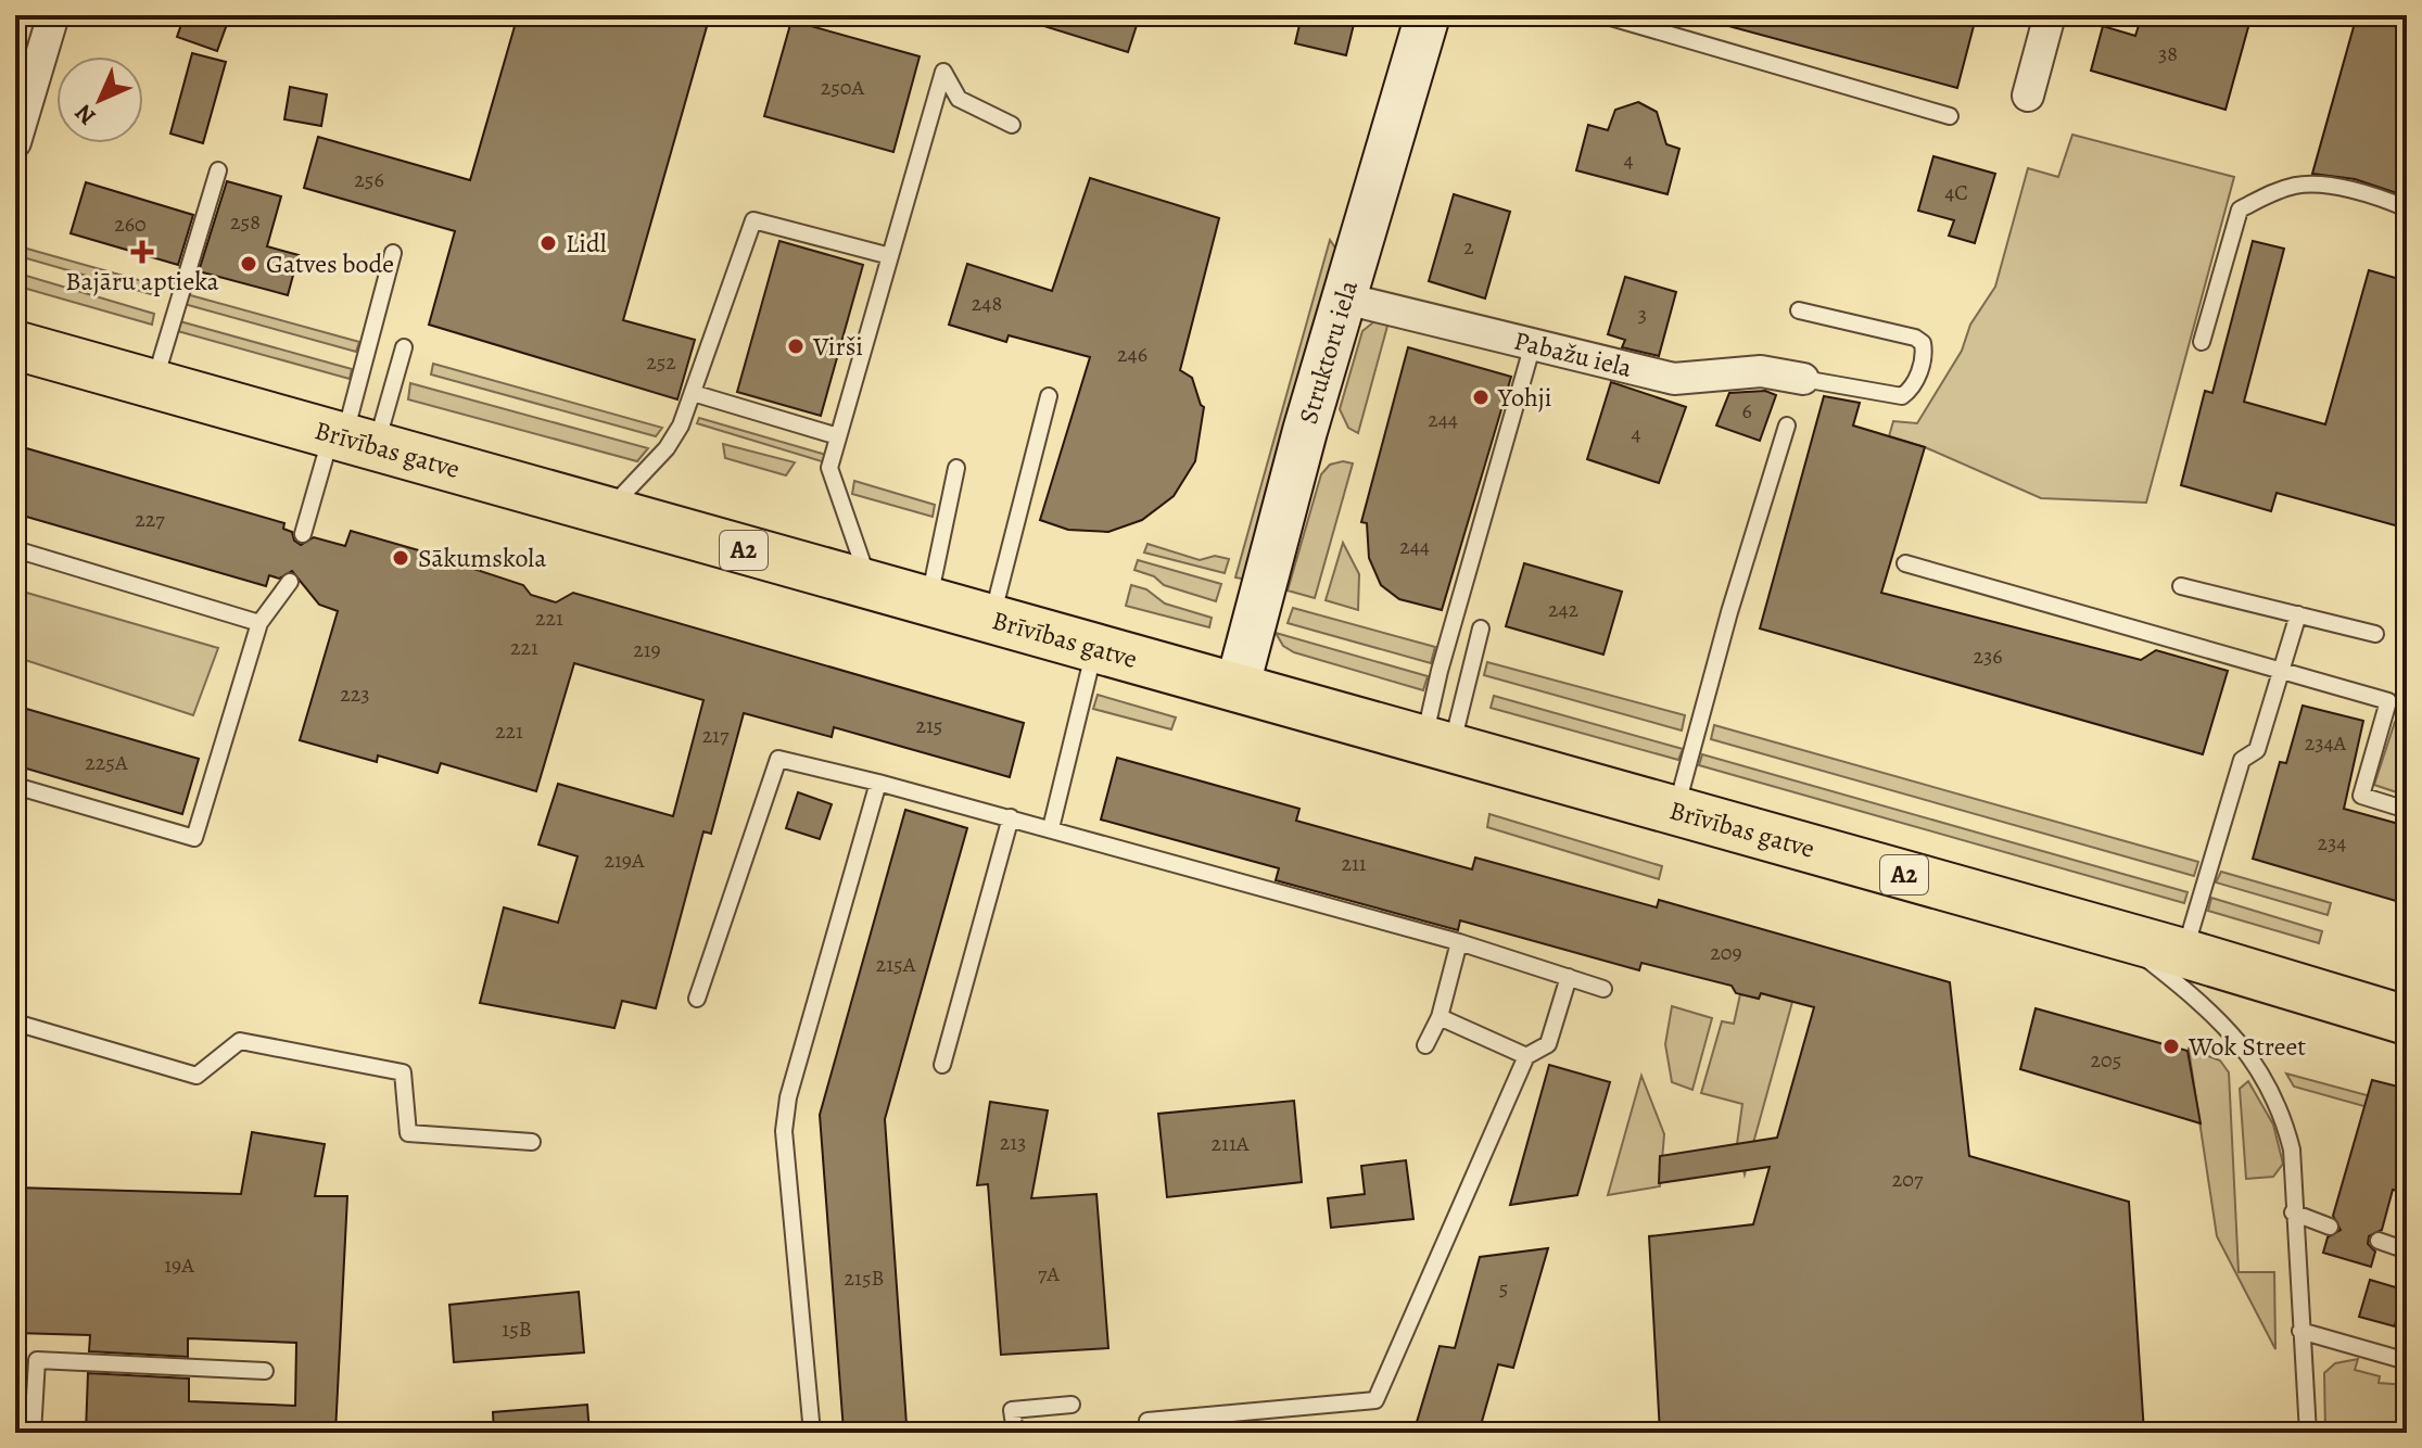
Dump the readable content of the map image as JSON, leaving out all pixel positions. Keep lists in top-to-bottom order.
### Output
{
  "streets": {
    "highway": ["Brīvības gatve", "A2"],
    "street": ["Struktoru iela", "Pabažu iela"]
  },
  "crossings": [
    ["Struktoru iela", "Pabažu iela"],
    ["Struktoru iela", "Brīvības gatve"]
  ],
  "places": {
    "other": [
      "Lidl",
      "Gatves bode",
      "Virši",
      "Yohji",
      "Sākumskola",
      "Wok Street"
    ],
    "health": ["Bajāru aptieka"]
  },
  "house_numbers": [
    "38",
    "250A",
    "4",
    "256",
    "4C",
    "258",
    "260",
    "2",
    "248",
    "3",
    "246",
    "252",
    "6",
    "244",
    "4",
    "227",
    "244",
    "242",
    "221",
    "221",
    "219",
    "236",
    "223",
    "215",
    "221",
    "217",
    "234A",
    "225A",
    "234",
    "219A",
    "211",
    "209",
    "215A",
    "205",
    "213",
    "211A",
    "207",
    "19A",
    "7A",
    "215B",
    "5",
    "15B"
  ],
  "north": "bottom left"
}
